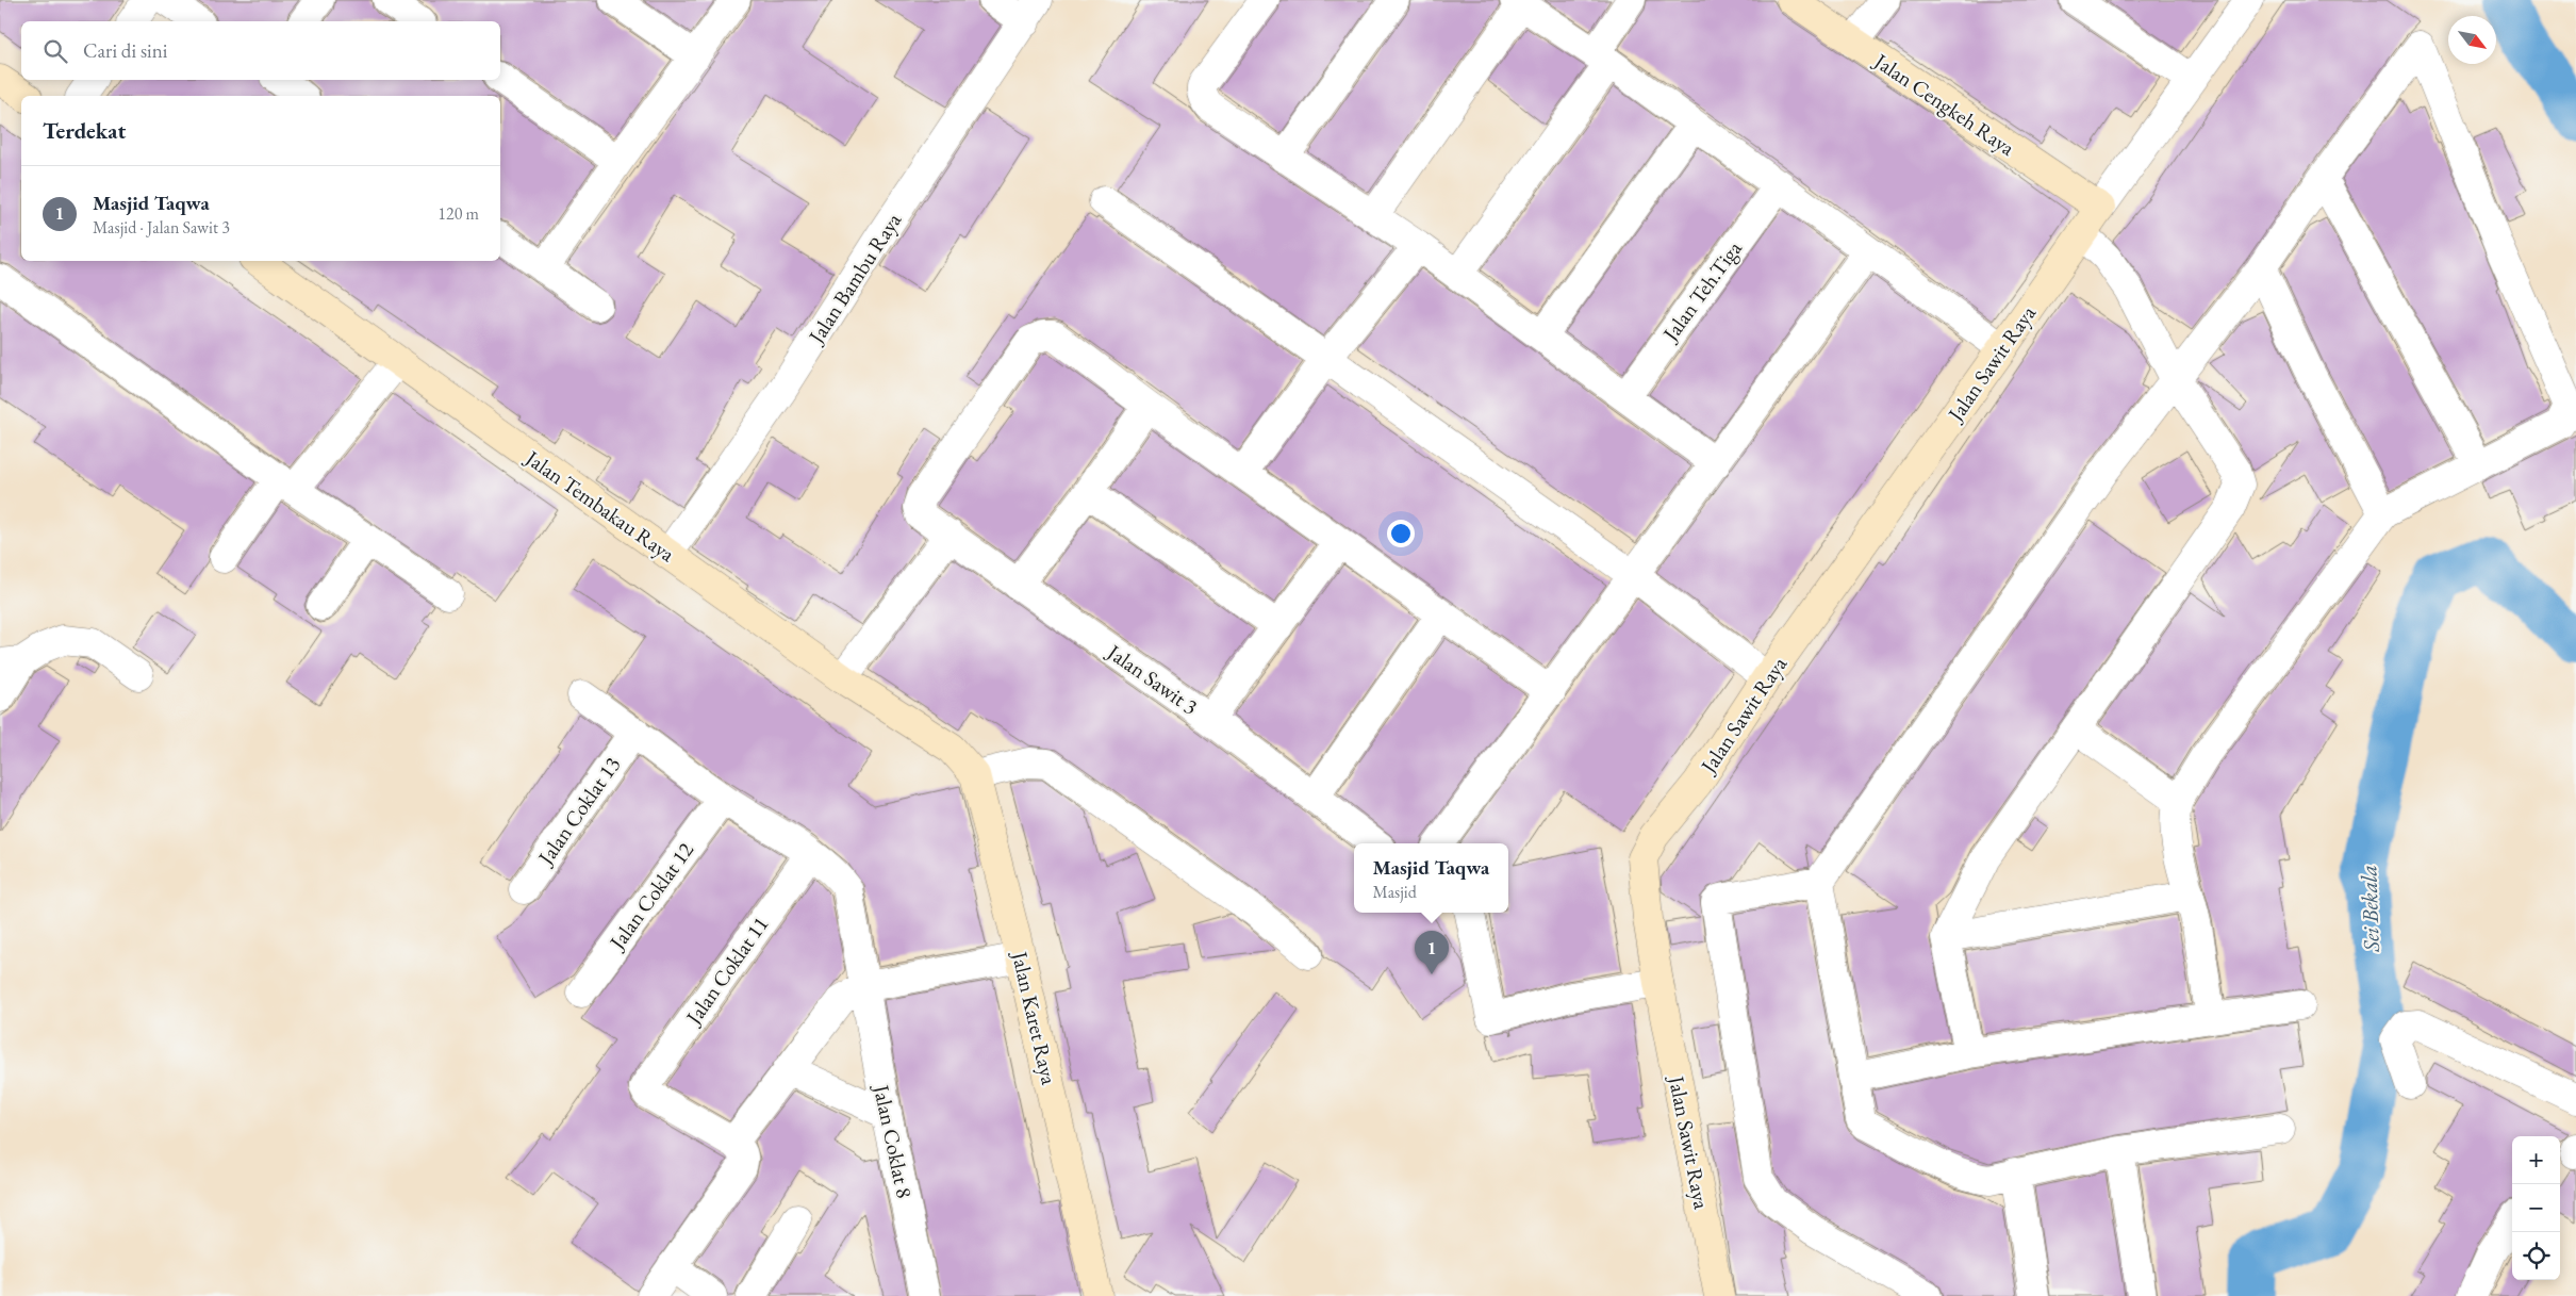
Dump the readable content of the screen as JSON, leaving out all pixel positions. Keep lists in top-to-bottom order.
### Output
{
  "streets": {
    "street": [
      "Jalan Cengkeh Raya",
      "Jalan Bambu Raya",
      "Jalan Teh.Tiga",
      "Jalan Sawit Raya",
      "Jalan Tembakau Raya",
      "Jalan Sawit 3",
      "Jalan Coklat 13",
      "Jalan Coklat 12",
      "Jalan Coklat 11",
      "Jalan Karet Raya",
      "Jalan Coklat 8"
    ]
  },
  "crossings": [
    ["Jalan Cengkeh Raya", "Jalan Sawit Raya"],
    ["Jalan Bambu Raya", "Jalan Tembakau Raya"],
    ["Jalan Tembakau Raya", "Jalan Karet Raya"],
    ["Jalan Coklat 13", "Jalan Coklat 8"],
    ["Jalan Coklat 12", "Jalan Coklat 8"],
    ["Jalan Coklat 11", "Jalan Coklat 8"]
  ],
  "water": ["Sei Bekala"],
  "north": "bottom right",
  "page": {
    "search": "Cari di sini",
    "heading": "Terdekat",
    "list": [
      {
        "mark": "1",
        "name": "Masjid Taqwa",
        "note": "Masjid · Jalan Sawit 3",
        "value": "120 m"
      }
    ],
    "popup": ["Masjid Taqwa", "Masjid"],
    "pins": "1",
    "map_buttons": ["+", "−"]
  }
}
